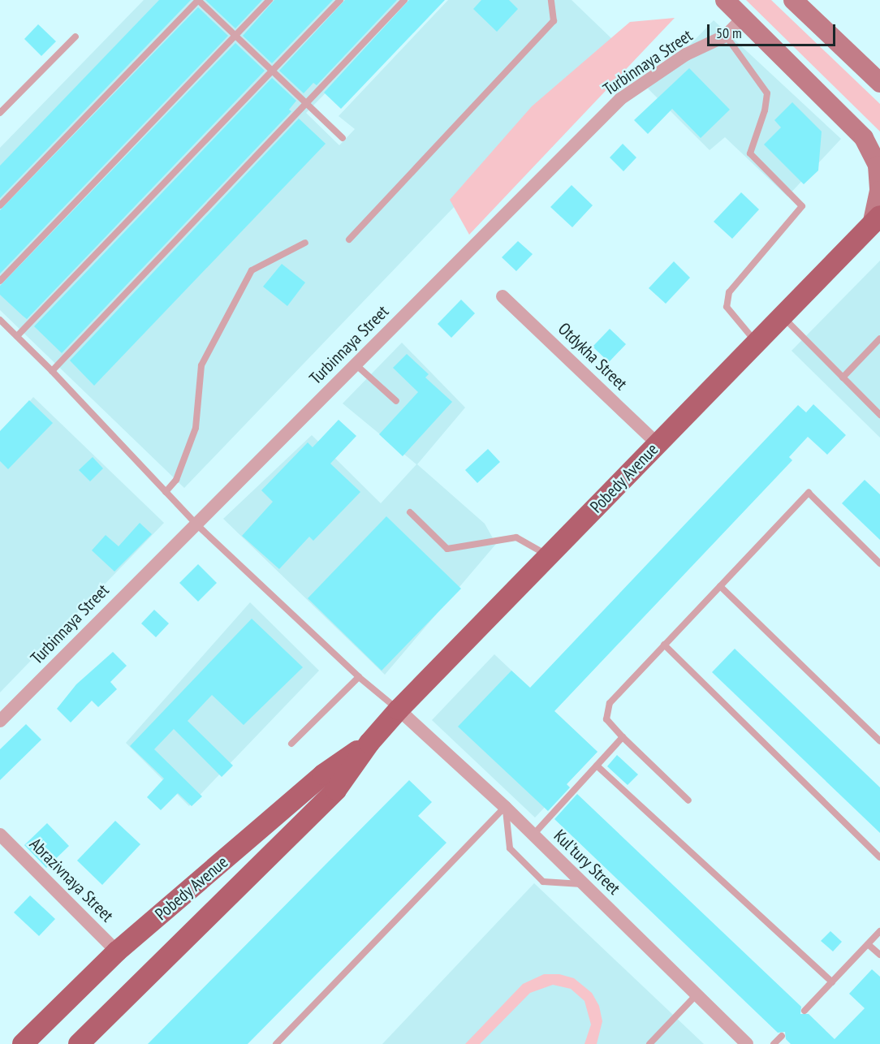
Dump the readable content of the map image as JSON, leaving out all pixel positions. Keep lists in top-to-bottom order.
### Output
{
  "streets": {
    "main road": ["Pobedy Avenue"],
    "street": [
      "Turbinnaya Street",
      "Otdykha Street",
      "Kul'tury Street",
      "Abrazivnaya Street"
    ]
  },
  "crossings": [
    ["Otdykha Street", "Pobedy Avenue"],
    ["Pobedy Avenue", "Kul'tury Street"],
    ["Pobedy Avenue", "Abrazivnaya Street"]
  ],
  "scale_bar": "50 m"
}
